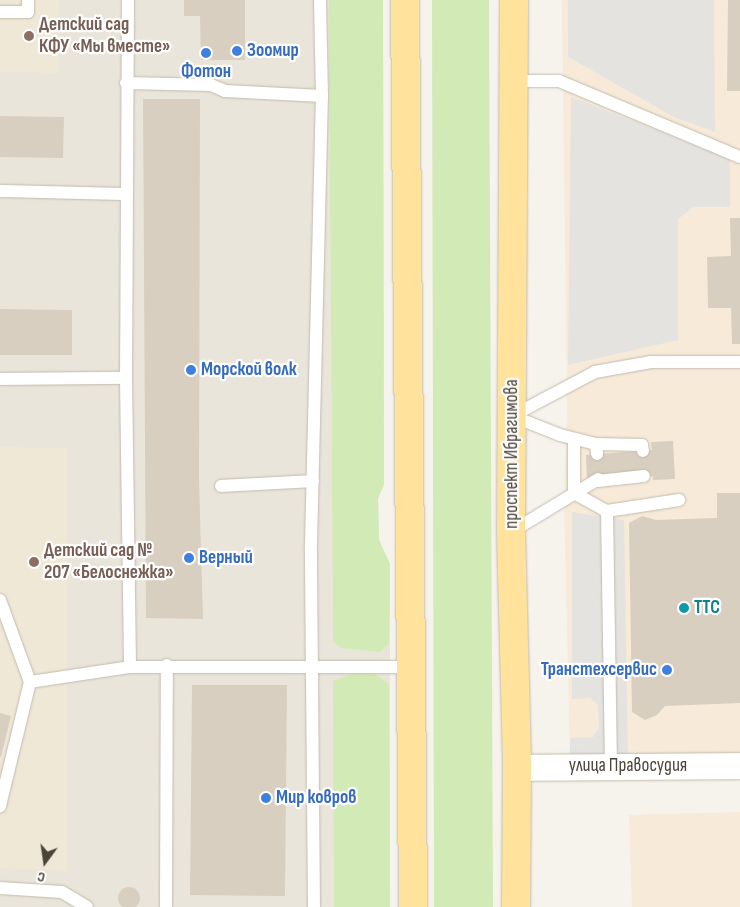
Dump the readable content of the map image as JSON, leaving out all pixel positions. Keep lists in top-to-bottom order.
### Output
{
  "streets": {
    "main road": ["проспект Ибрагимова"],
    "street": ["улица Правосудия"]
  },
  "crossings": [
    ["проспект Ибрагимова", "улица Правосудия"]
  ],
  "places": [
    "Детский сад КФУ «Мы вместе»",
    "Зоомир",
    "Фотон",
    "Морской волк",
    "Верный",
    "Детский сад № 207 «Белоснежка»",
    "ТТС",
    "Транстехсервис",
    "Мир ковров"
  ],
  "north": "bottom"
}
